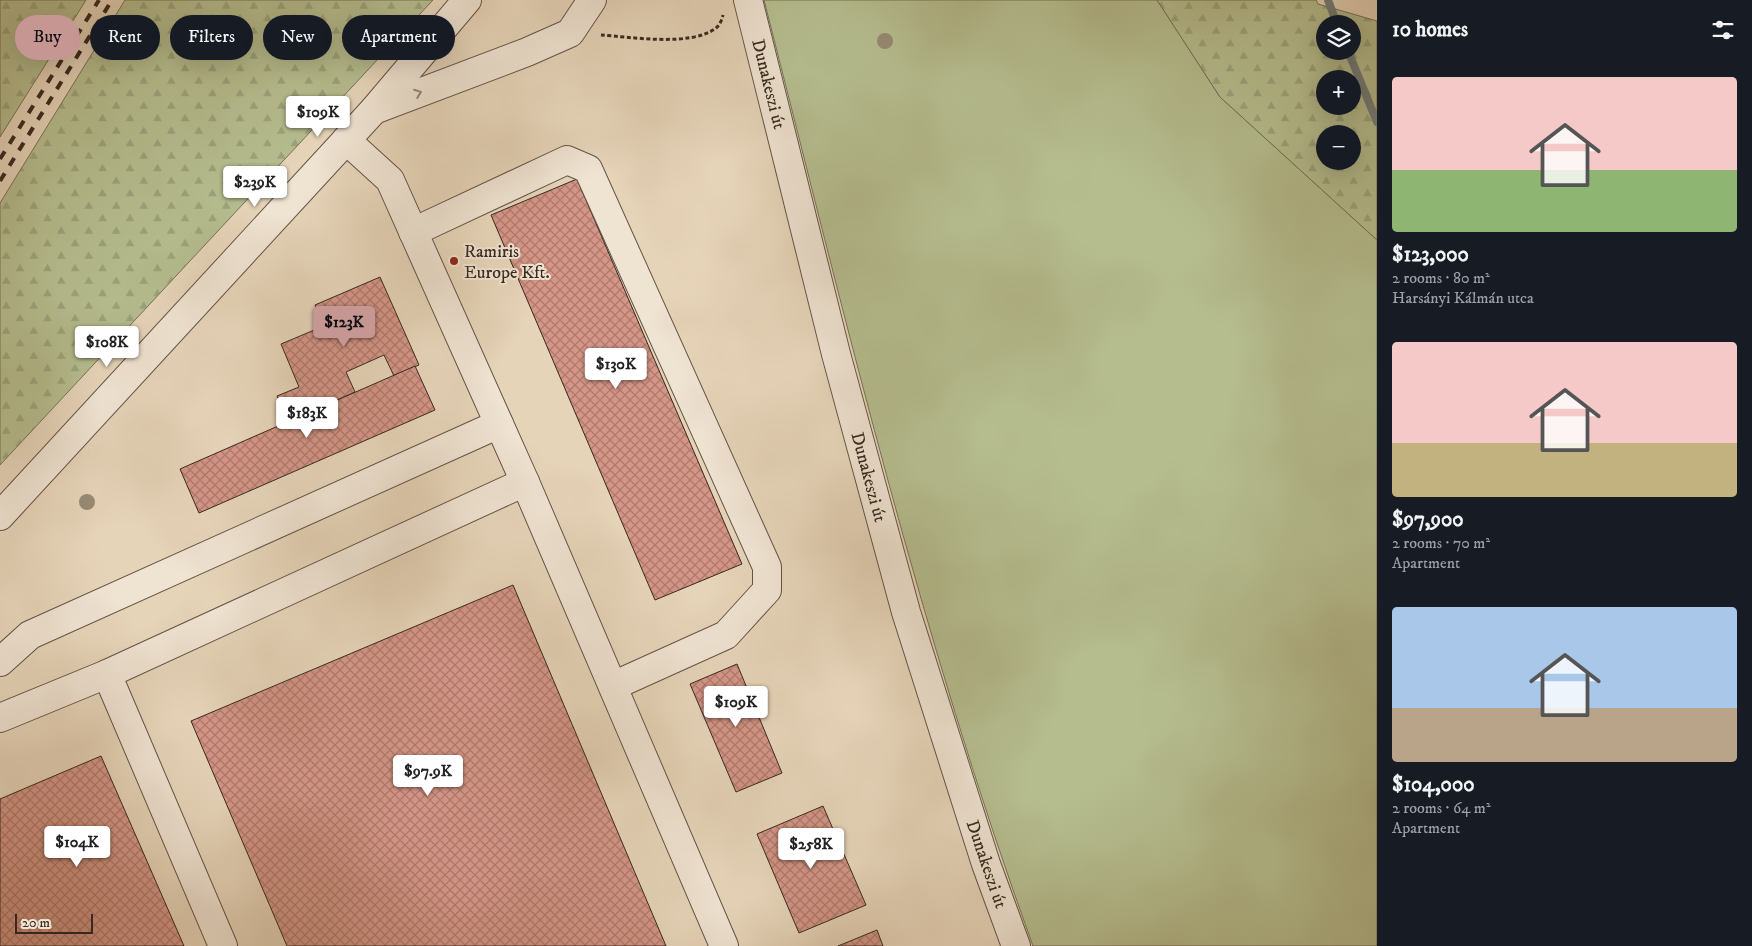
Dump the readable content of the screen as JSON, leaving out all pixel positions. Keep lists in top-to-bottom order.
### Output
{
  "streets": {
    "street": ["Dunakeszi út"]
  },
  "places": ["Ramiris Europe Kft."],
  "scale_bar": "20 m",
  "page": {
    "heading": "10 homes",
    "map_buttons": ["+", "−"],
    "chip": [
      "Buy",
      "Rent",
      "Filters",
      "New",
      "Apartment"
    ],
    "list": [
      {
        "name": "$123,000",
        "note": "2 rooms · 80 m² · Harsányi Kálmán utca"
      },
      {
        "name": "$97,900",
        "note": "2 rooms · 70 m² · Apartment"
      },
      {
        "name": "$104,000",
        "note": "2 rooms · 64 m² · Apartment"
      }
    ],
    "price": [
      "$109K",
      "$239K",
      "$123K",
      "$108K",
      "$130K",
      "$183K",
      "$109K",
      "$97.9K",
      "$104K",
      "$258K"
    ],
    "scale": "20 m"
  }
}
